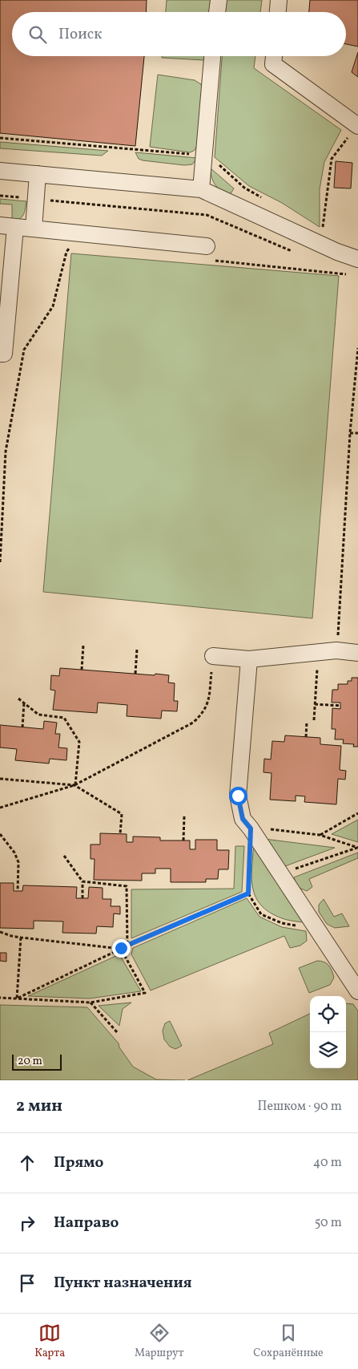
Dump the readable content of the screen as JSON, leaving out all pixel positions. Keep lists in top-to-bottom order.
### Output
{
  "scale_bar": "20 m",
  "page": {
    "search": "Поиск",
    "scale": "20 m",
    "heading": ["2 мин", "Пешком · 90 m"],
    "list": [
      ["Прямо", "40 m"],
      ["Направо", "50 m"],
      "Пункт назначения"
    ],
    "nav": ["Карта", "Маршрут", "Сохранённые"]
  }
}
